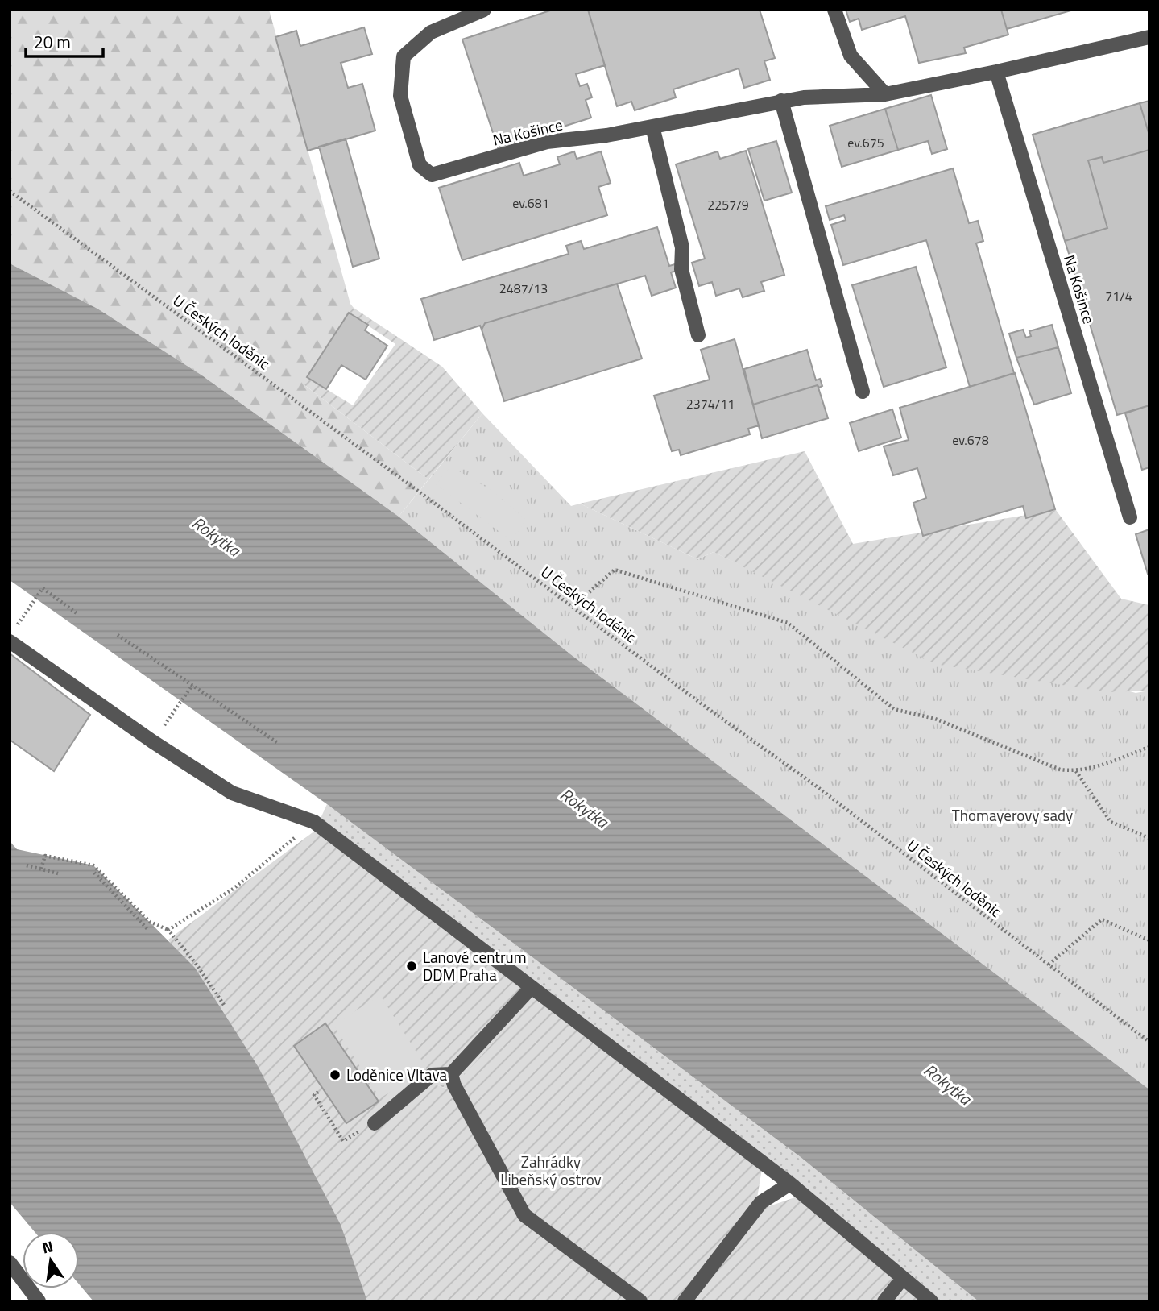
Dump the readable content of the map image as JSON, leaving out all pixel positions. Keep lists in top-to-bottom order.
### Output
{
  "streets": {
    "street": ["Na Košince"],
    "path": ["U Českých loděnic"]
  },
  "water": ["Rokytka"],
  "parks": ["Thomayerovy sady", "Zahrádky Libeňský ostrov"],
  "places": ["Lanové centrum DDM Praha", "Loděnice Vltava"],
  "house_numbers": [
    "ev.675",
    "ev.681",
    "2257/9",
    "2487/13",
    "71/4",
    "2374/11",
    "ev.678"
  ],
  "scale_bar": "20 m",
  "north": "top"
}
